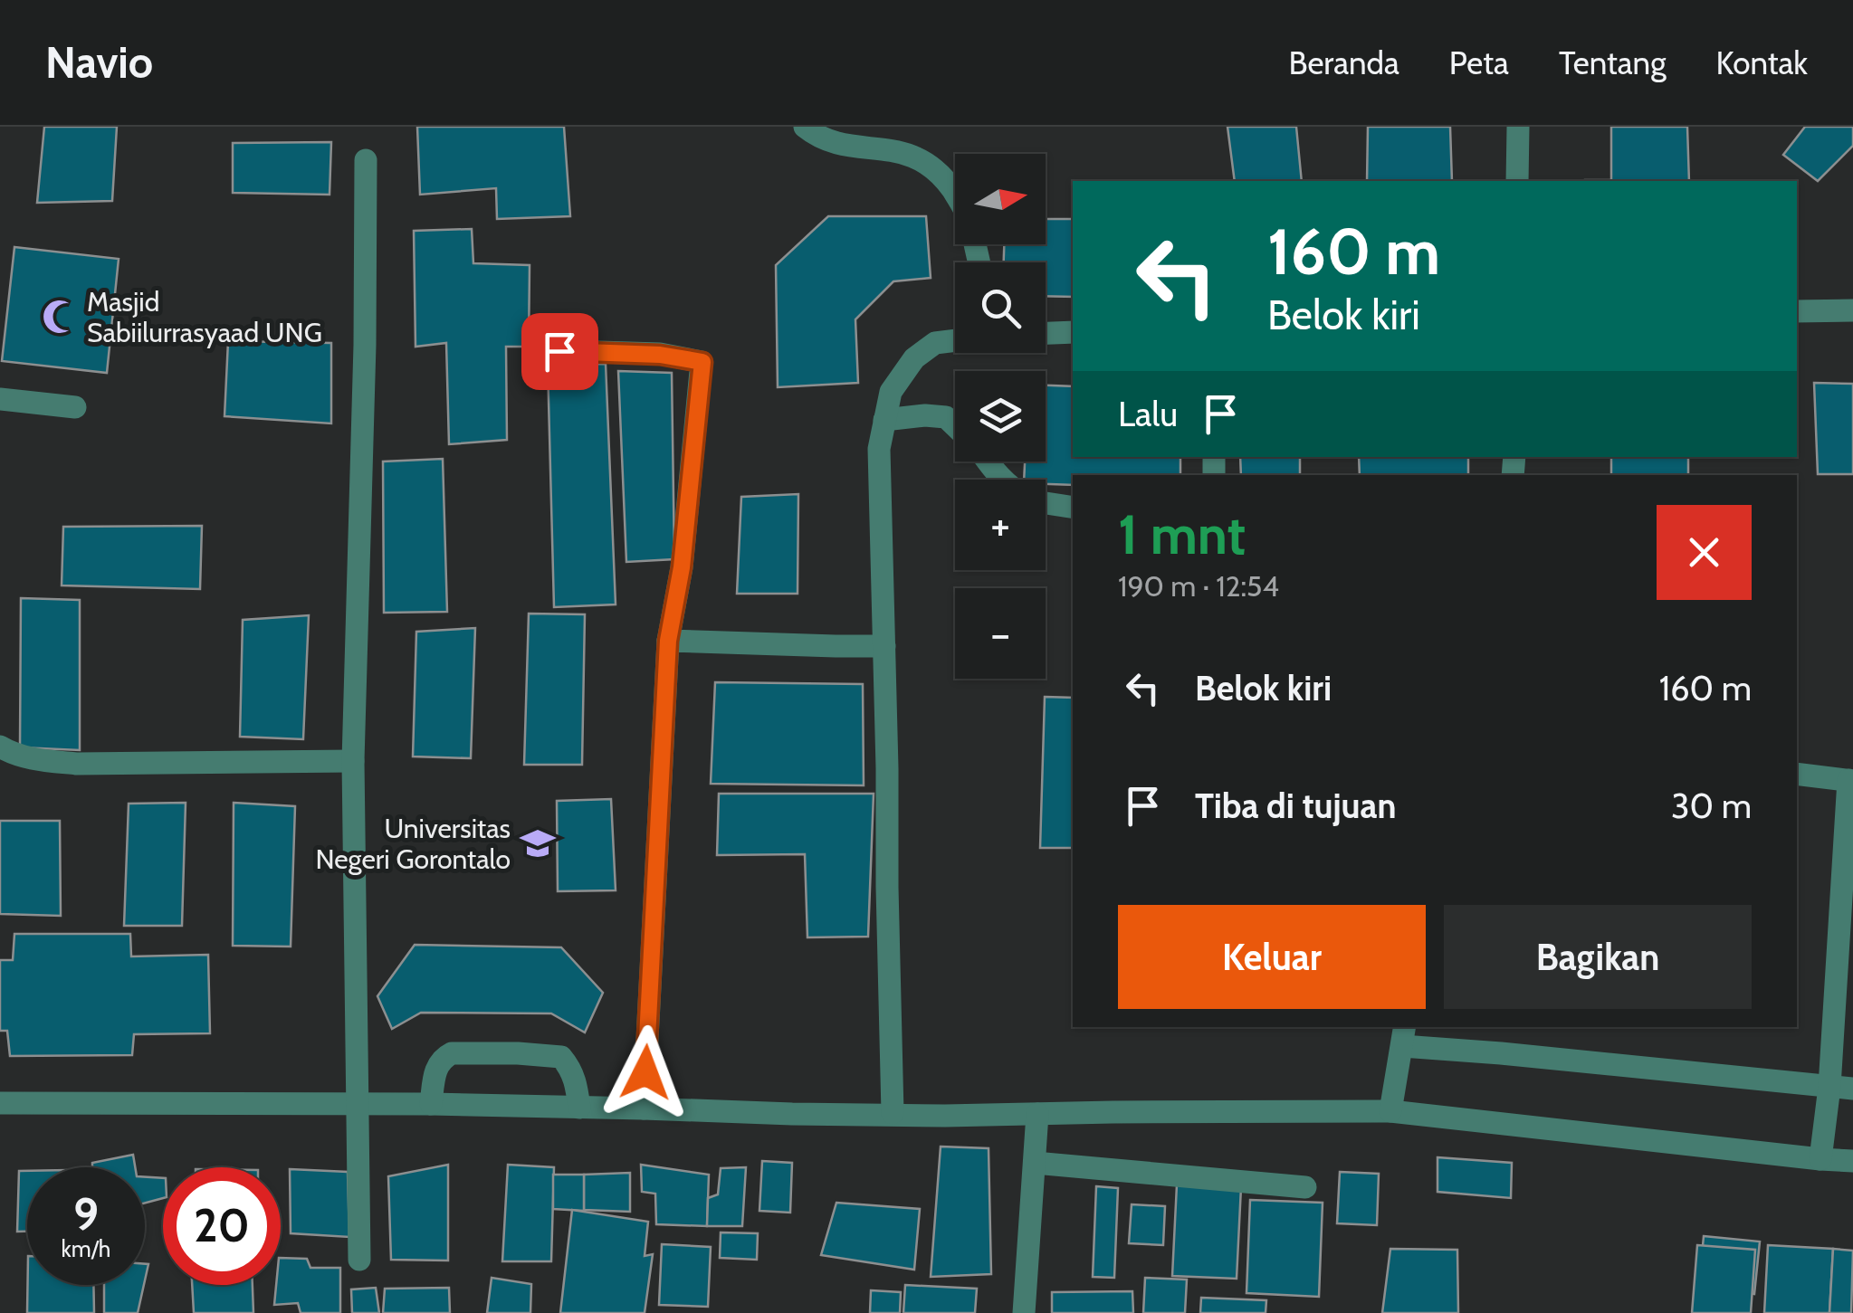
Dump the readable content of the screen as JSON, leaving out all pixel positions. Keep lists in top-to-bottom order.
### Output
{
  "places": {
    "mosque": ["Masjid Sabiilurrasyaad UNG"],
    "school or university": ["Universitas Negeri Gorontalo"]
  },
  "north": "right",
  "page": {
    "header": "Navio",
    "nav": [
      "Beranda",
      "Peta",
      "Tentang",
      "Kontak"
    ],
    "map_buttons": ["+", "−"],
    "turn": ["160 m", "Belok kiri"],
    "then": "Lalu",
    "heading": ["1 mnt", "190 m · 12:54"],
    "list": [
      {
        "name": "Belok kiri",
        "value": "160 m"
      },
      {
        "name": "Tiba di tujuan",
        "value": "30 m"
      }
    ],
    "buttons": ["Keluar", "Bagikan"],
    "speed": "9 km/h",
    "limit": "20"
  }
}
